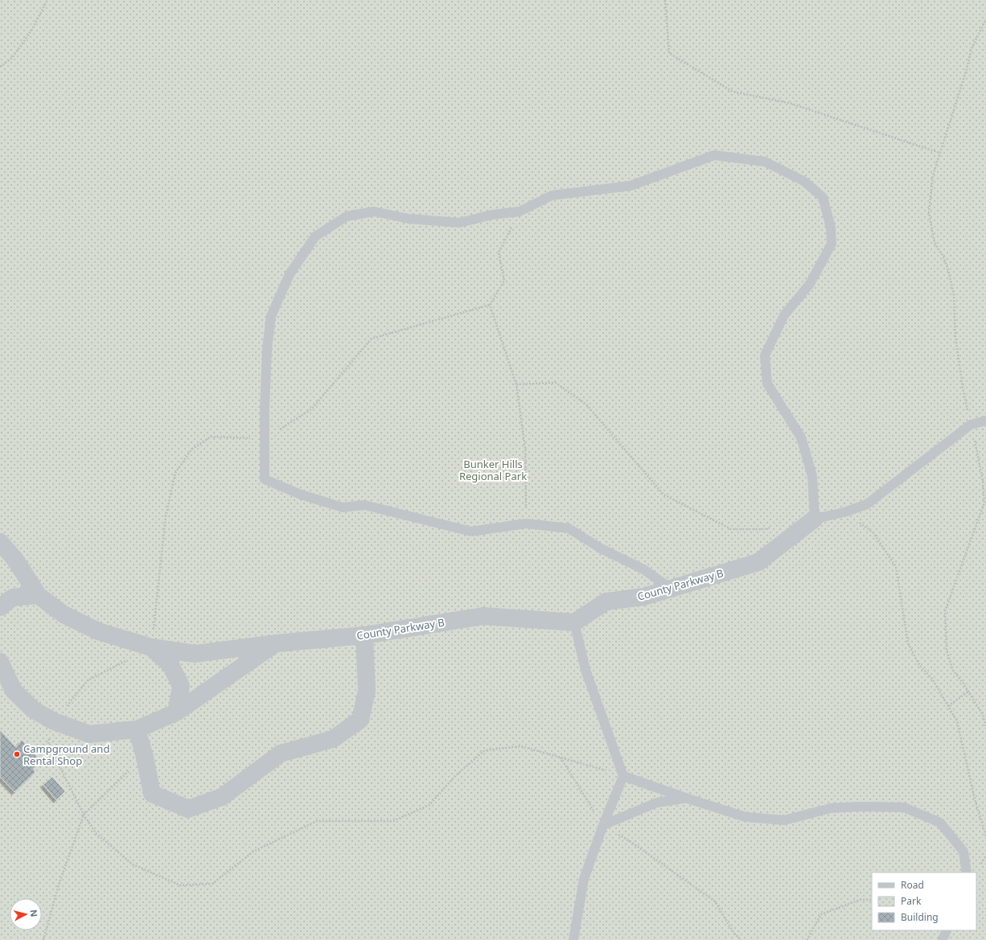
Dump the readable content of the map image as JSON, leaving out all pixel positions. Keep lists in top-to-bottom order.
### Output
{
  "streets": {
    "street": ["County Parkway B"]
  },
  "parks": ["Bunker Hills Regional Park"],
  "places": ["Campground and Rental Shop"],
  "legend": ["Road", "Park", "Building"],
  "north": "right"
}
